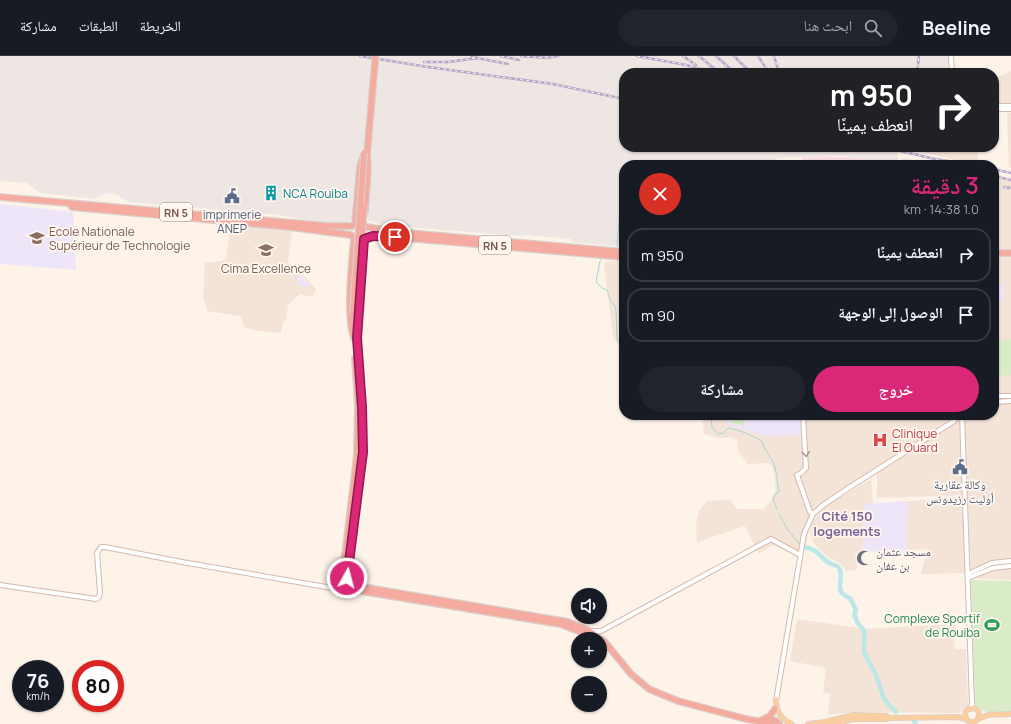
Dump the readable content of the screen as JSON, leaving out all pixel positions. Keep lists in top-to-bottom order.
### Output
{
  "streets": {
    "highway": ["RN 5"]
  },
  "districts": ["Cité 150 logements"],
  "places": {
    "building": ["NCA Rouiba"],
    "public building": ["imprimerie ANEP", "وكالة عقارية أوليت رزيدونس"],
    "school or university": ["Ecole Nationale Supérieur de Technologie", "Cima Excellence"],
    "hospital": ["Clinique El Ouard"],
    "mosque": ["مسجد عثمان بن عفان"],
    "sports": ["Complexe Sportif de Rouiba"]
  },
  "page": {
    "header": "Beeline",
    "search": "ابحث هنا",
    "nav": ["الخريطة", "الطبقات", "مشاركة"],
    "turn": ["950 m", "انعطف يمينًا"],
    "heading": ["3 دقيقة", "1.0 km · 14:38"],
    "list": [
      {
        "name": "انعطف يمينًا",
        "value": "950 m"
      },
      {
        "name": "الوصول إلى الوجهة",
        "value": "90 m"
      }
    ],
    "buttons": ["خروج", "مشاركة"],
    "map_buttons": ["+", "−"],
    "speed": "76 km/h",
    "limit": "80"
  }
}
